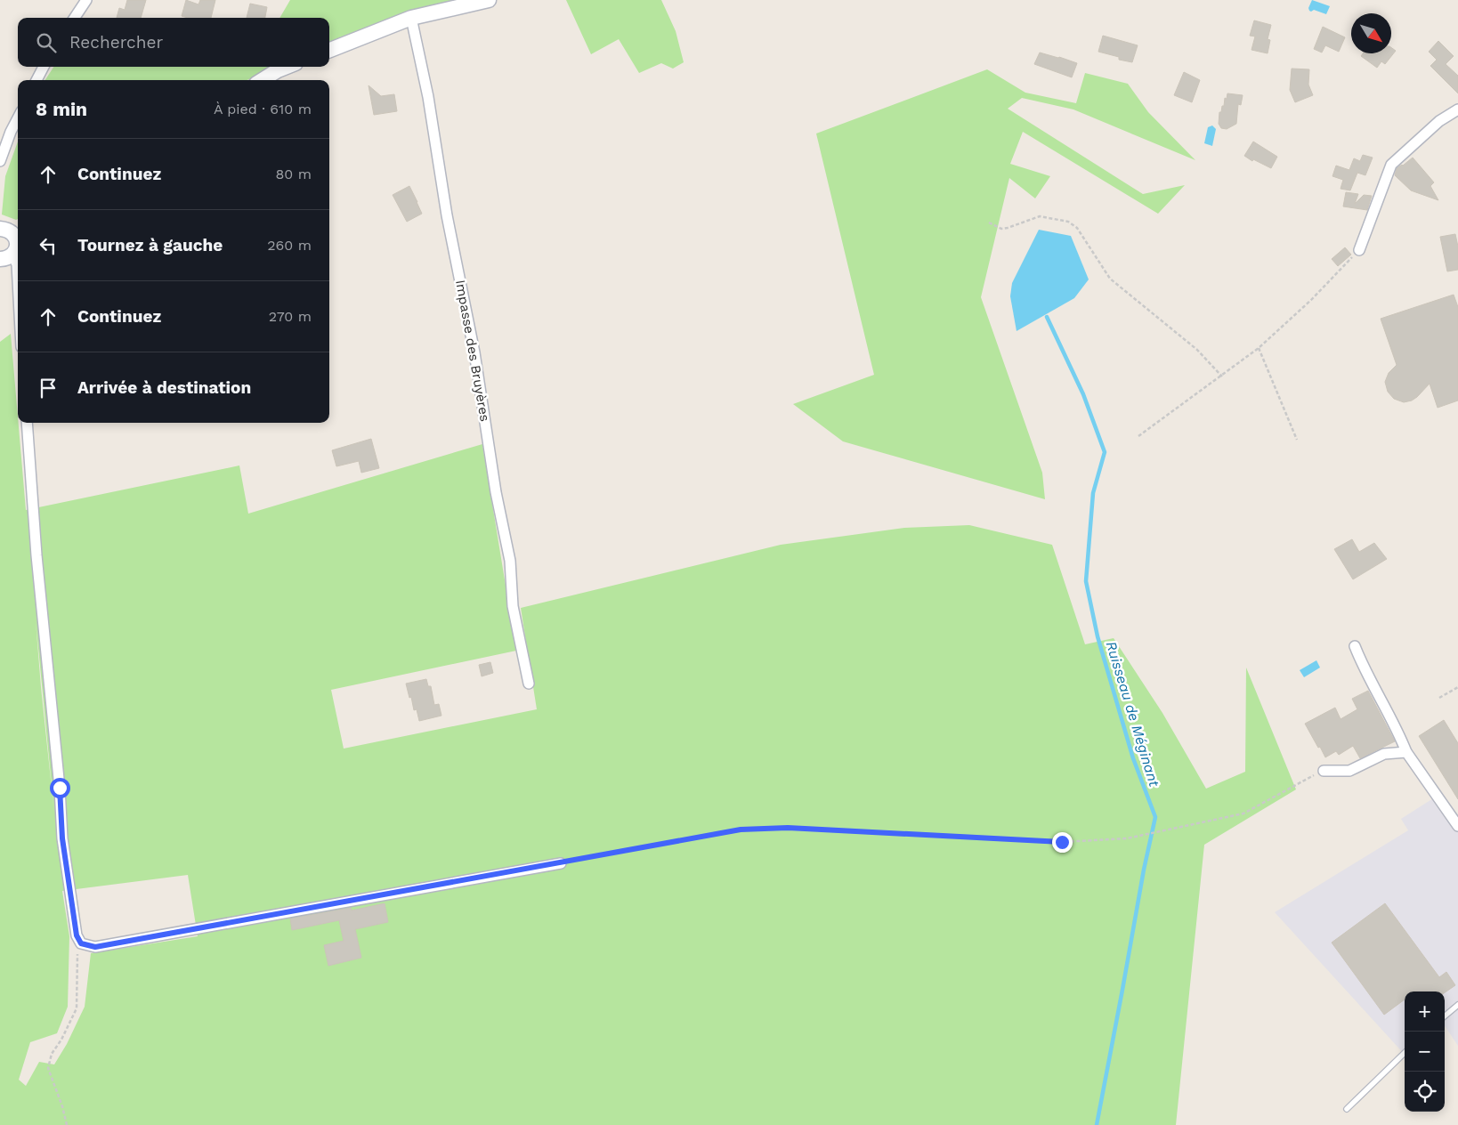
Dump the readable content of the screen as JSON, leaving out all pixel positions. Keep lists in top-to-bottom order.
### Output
{
  "streets": {
    "street": ["Impasse des Bruyères"]
  },
  "water": ["Ruisseau de Méginant"],
  "north": "bottom right",
  "page": {
    "search": "Rechercher",
    "heading": ["8 min", "À pied · 610 m"],
    "list": [
      ["Continuez", "80 m"],
      ["Tournez à gauche", "260 m"],
      ["Continuez", "270 m"],
      "Arrivée à destination"
    ],
    "map_buttons": ["+", "−"]
  }
}
